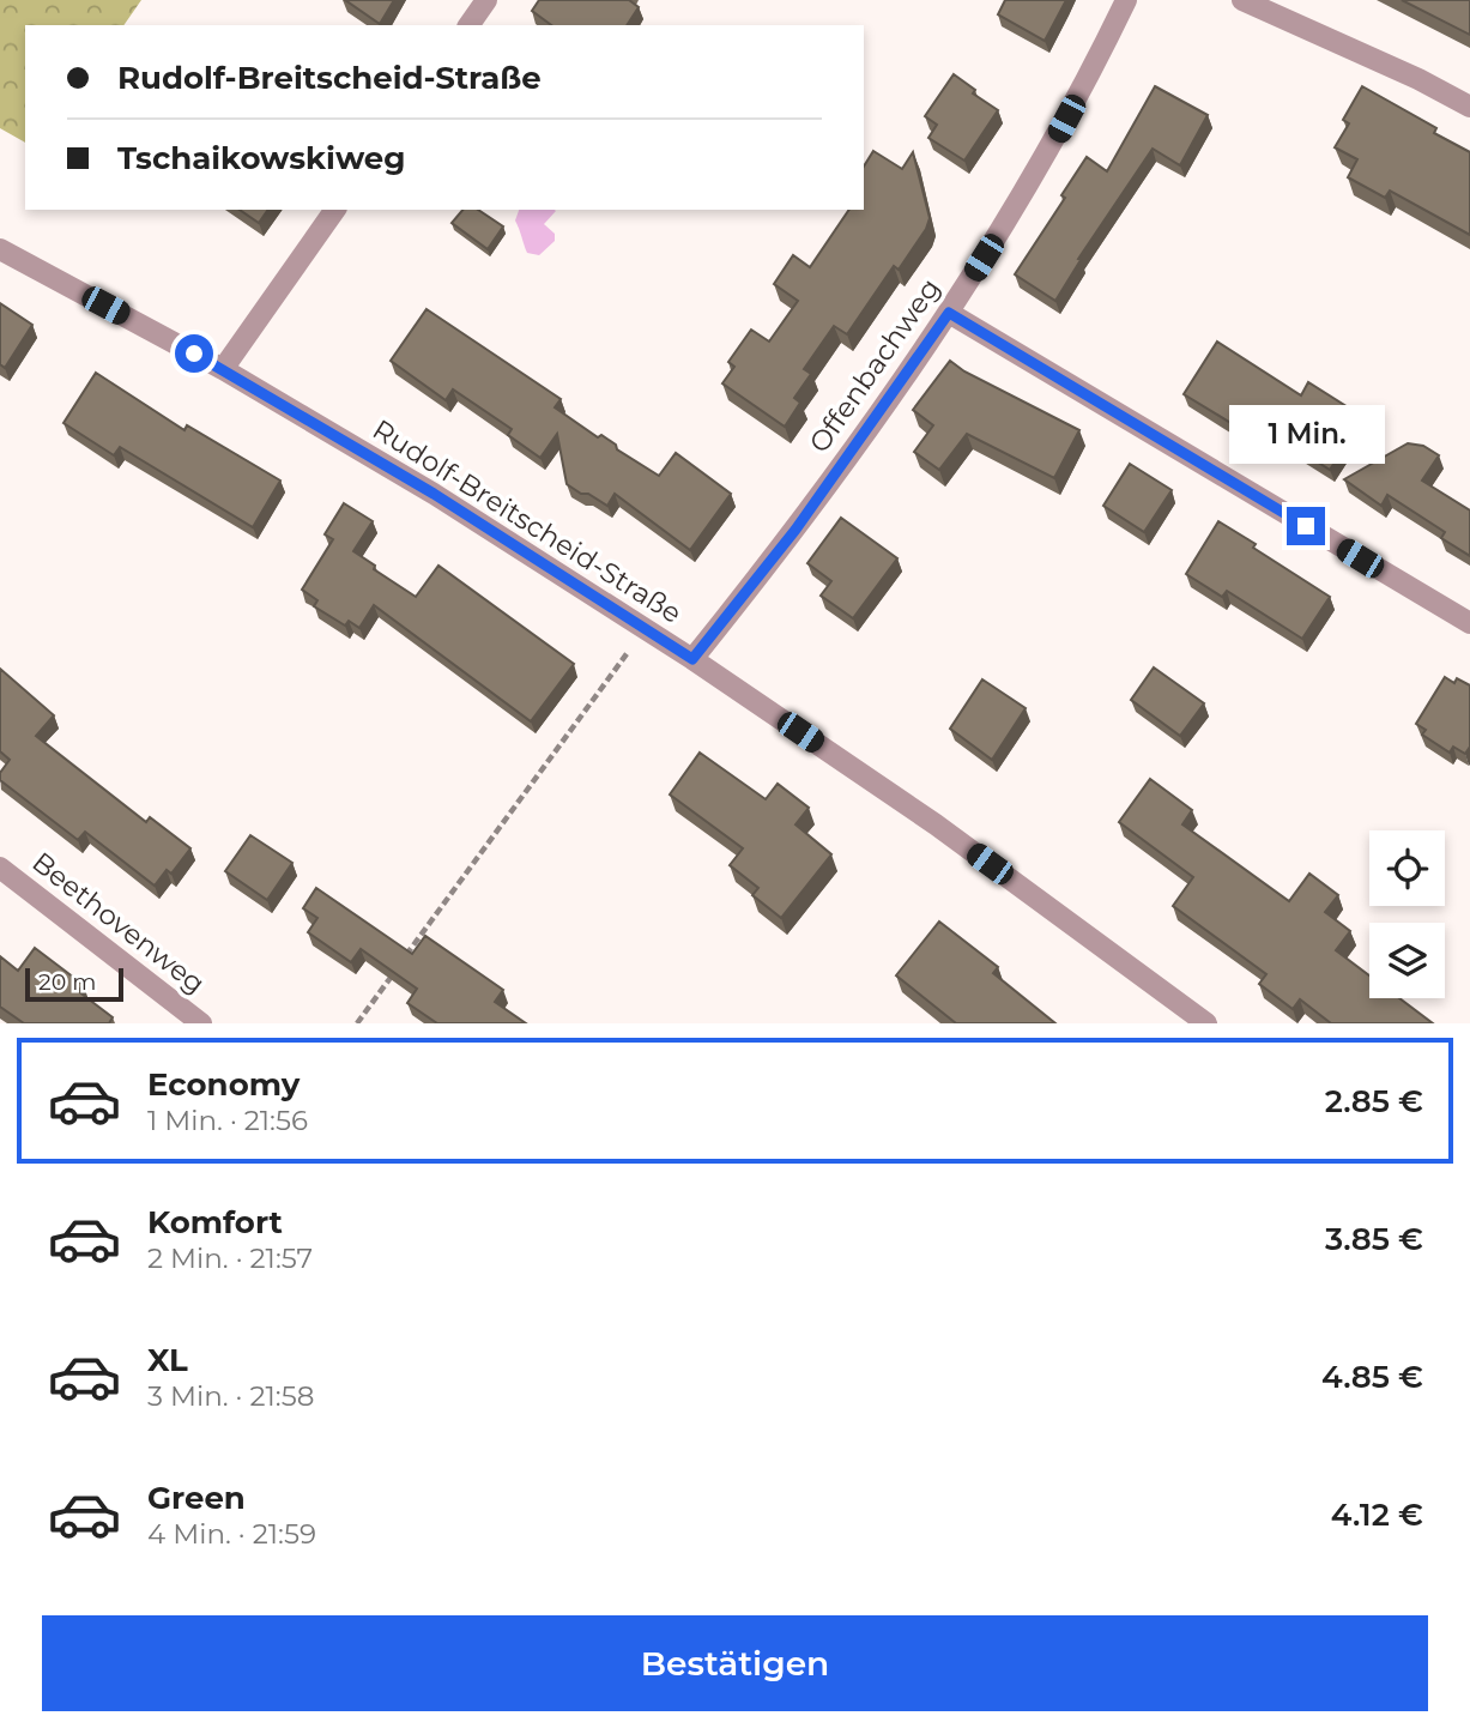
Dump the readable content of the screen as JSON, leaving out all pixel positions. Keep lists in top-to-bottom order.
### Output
{
  "streets": {
    "street": ["Offenbachweg", "Rudolf-Breitscheid-Straße", "Beethovenweg"]
  },
  "crossings": [
    ["Offenbachweg", "Rudolf-Breitscheid-Straße"]
  ],
  "scale_bar": "20 m",
  "page": {
    "banner": ["Rudolf-Breitscheid-Straße", "Tschaikowskiweg"],
    "bubble": "1 Min.",
    "scale": "20 m",
    "list": [
      {
        "name": "Economy",
        "note": "1 Min. · 21:56",
        "value": "2.85 €"
      },
      {
        "name": "Komfort",
        "note": "2 Min. · 21:57",
        "value": "3.85 €"
      },
      {
        "name": "XL",
        "note": "3 Min. · 21:58",
        "value": "4.85 €"
      },
      {
        "name": "Green",
        "note": "4 Min. · 21:59",
        "value": "4.12 €"
      }
    ],
    "buttons": "Bestätigen"
  }
}
